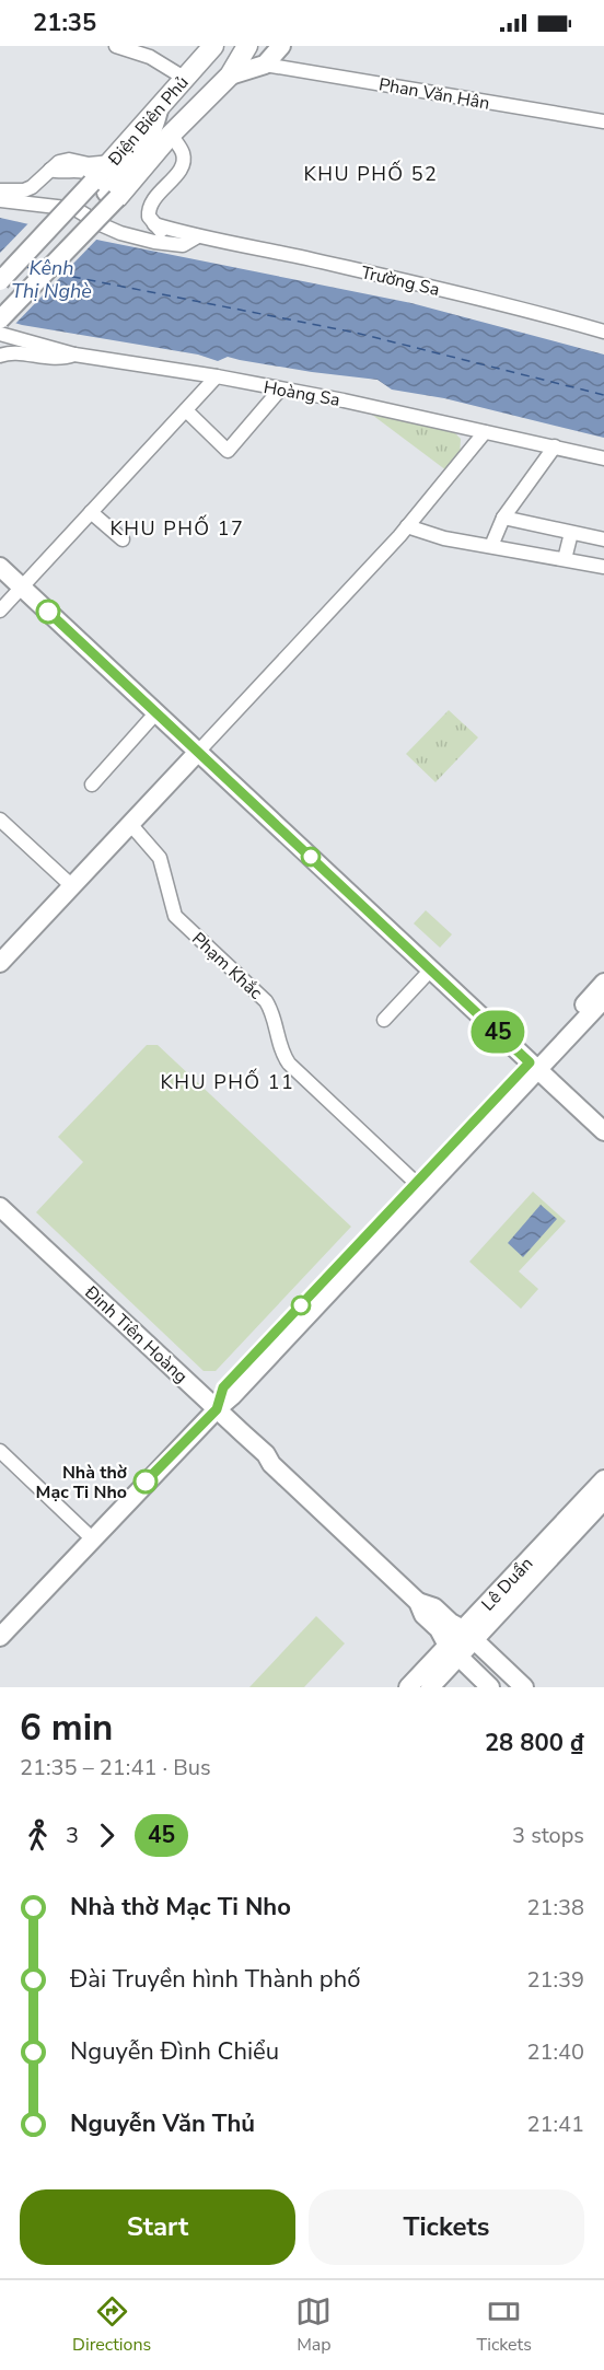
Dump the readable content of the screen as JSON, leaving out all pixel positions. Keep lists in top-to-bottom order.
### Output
{
  "streets": {
    "highway": ["Điện Biên Phủ"],
    "main road": ["Đinh Tiên Hoàng", "Lê Duẩn"],
    "street": [
      "Phan Văn Hân",
      "Trường Sa",
      "Hoàng Sa",
      "Phạm Khắc"
    ]
  },
  "crossings": [
    ["Phan Văn Hân", "Điện Biên Phủ"],
    ["Đinh Tiên Hoàng", "Lê Duẩn"]
  ],
  "districts": ["KHU PHỐ 52", "KHU PHỐ 17", "KHU PHỐ 11"],
  "water": ["Kênh Thị Nghè"],
  "places": ["Nhà thờ Mạc Ti Nho"],
  "lines": ["bus line 45"],
  "page": {
    "status": "21:35",
    "on_map": "45",
    "heading": ["6 min", "21:35 – 21:41 · Bus", "28 800 ₫"],
    "legs": ["3", "45", "3 stops"],
    "list": [
      {
        "name": "Nhà thờ Mạc Ti Nho",
        "value": "21:38"
      },
      {
        "name": "Đài Truyền hình Thành phố",
        "value": "21:39"
      },
      {
        "name": "Nguyễn Đình Chiểu",
        "value": "21:40"
      },
      {
        "name": "Nguyễn Văn Thủ",
        "value": "21:41"
      }
    ],
    "buttons": ["Start", "Tickets"],
    "tabs": ["Directions", "Map", "Tickets"]
  }
}
